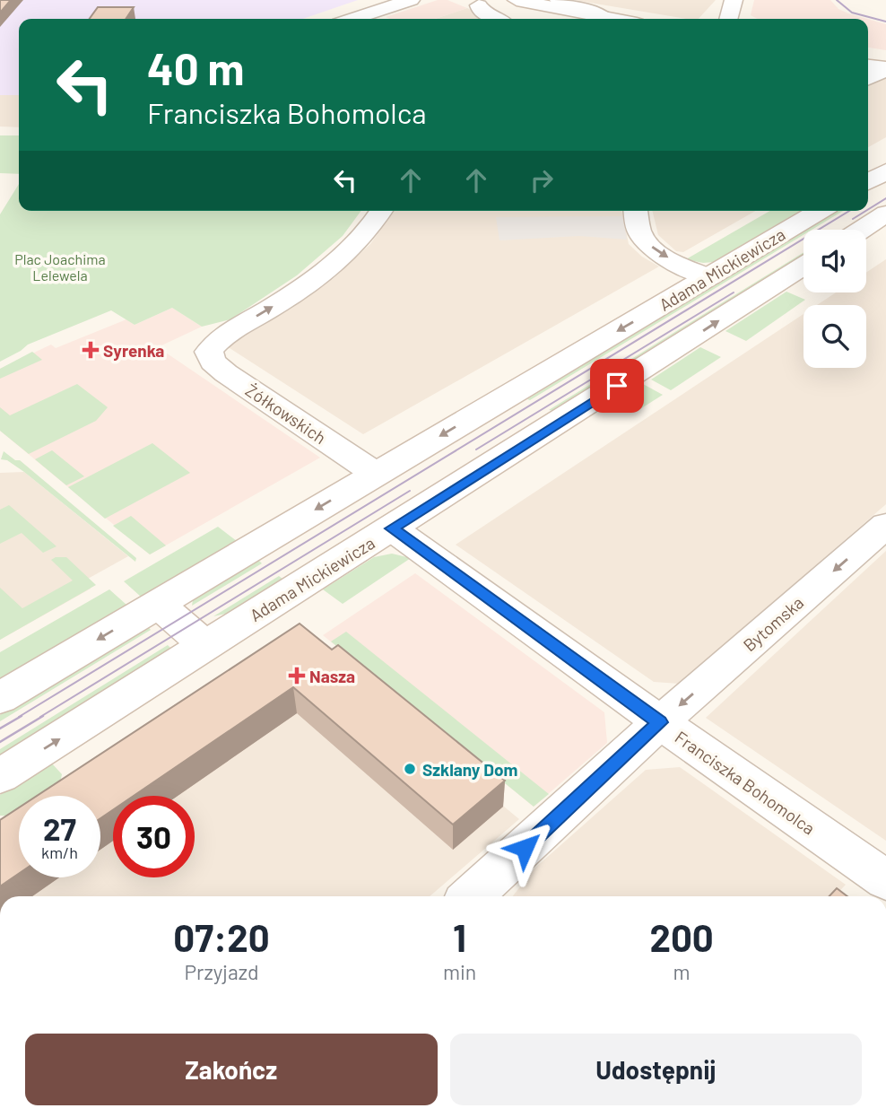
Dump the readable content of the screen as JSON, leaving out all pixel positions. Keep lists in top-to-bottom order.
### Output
{
  "streets": {
    "street": [
      "Adama Mickiewicza",
      "Żółkowskich",
      "Bytomska",
      "Franciszka Bohomolca"
    ]
  },
  "crossings": [
    ["Adama Mickiewicza", "Żółkowskich"],
    ["Adama Mickiewicza", "Franciszka Bohomolca"],
    ["Bytomska", "Franciszka Bohomolca"]
  ],
  "one_way": ["Bytomska"],
  "parks": ["Plac Joachima Lelewela"],
  "places": {
    "health": ["Syrenka", "Nasza"],
    "other": ["Szklany Dom"]
  },
  "page": {
    "turn": ["40 m", "Franciszka Bohomolca"],
    "speed": "27 km/h",
    "limit": "30",
    "eta": [
      "07:20",
      "Przyjazd",
      "1",
      "min",
      "200",
      "m"
    ],
    "buttons": ["Zakończ", "Udostępnij"]
  }
}
